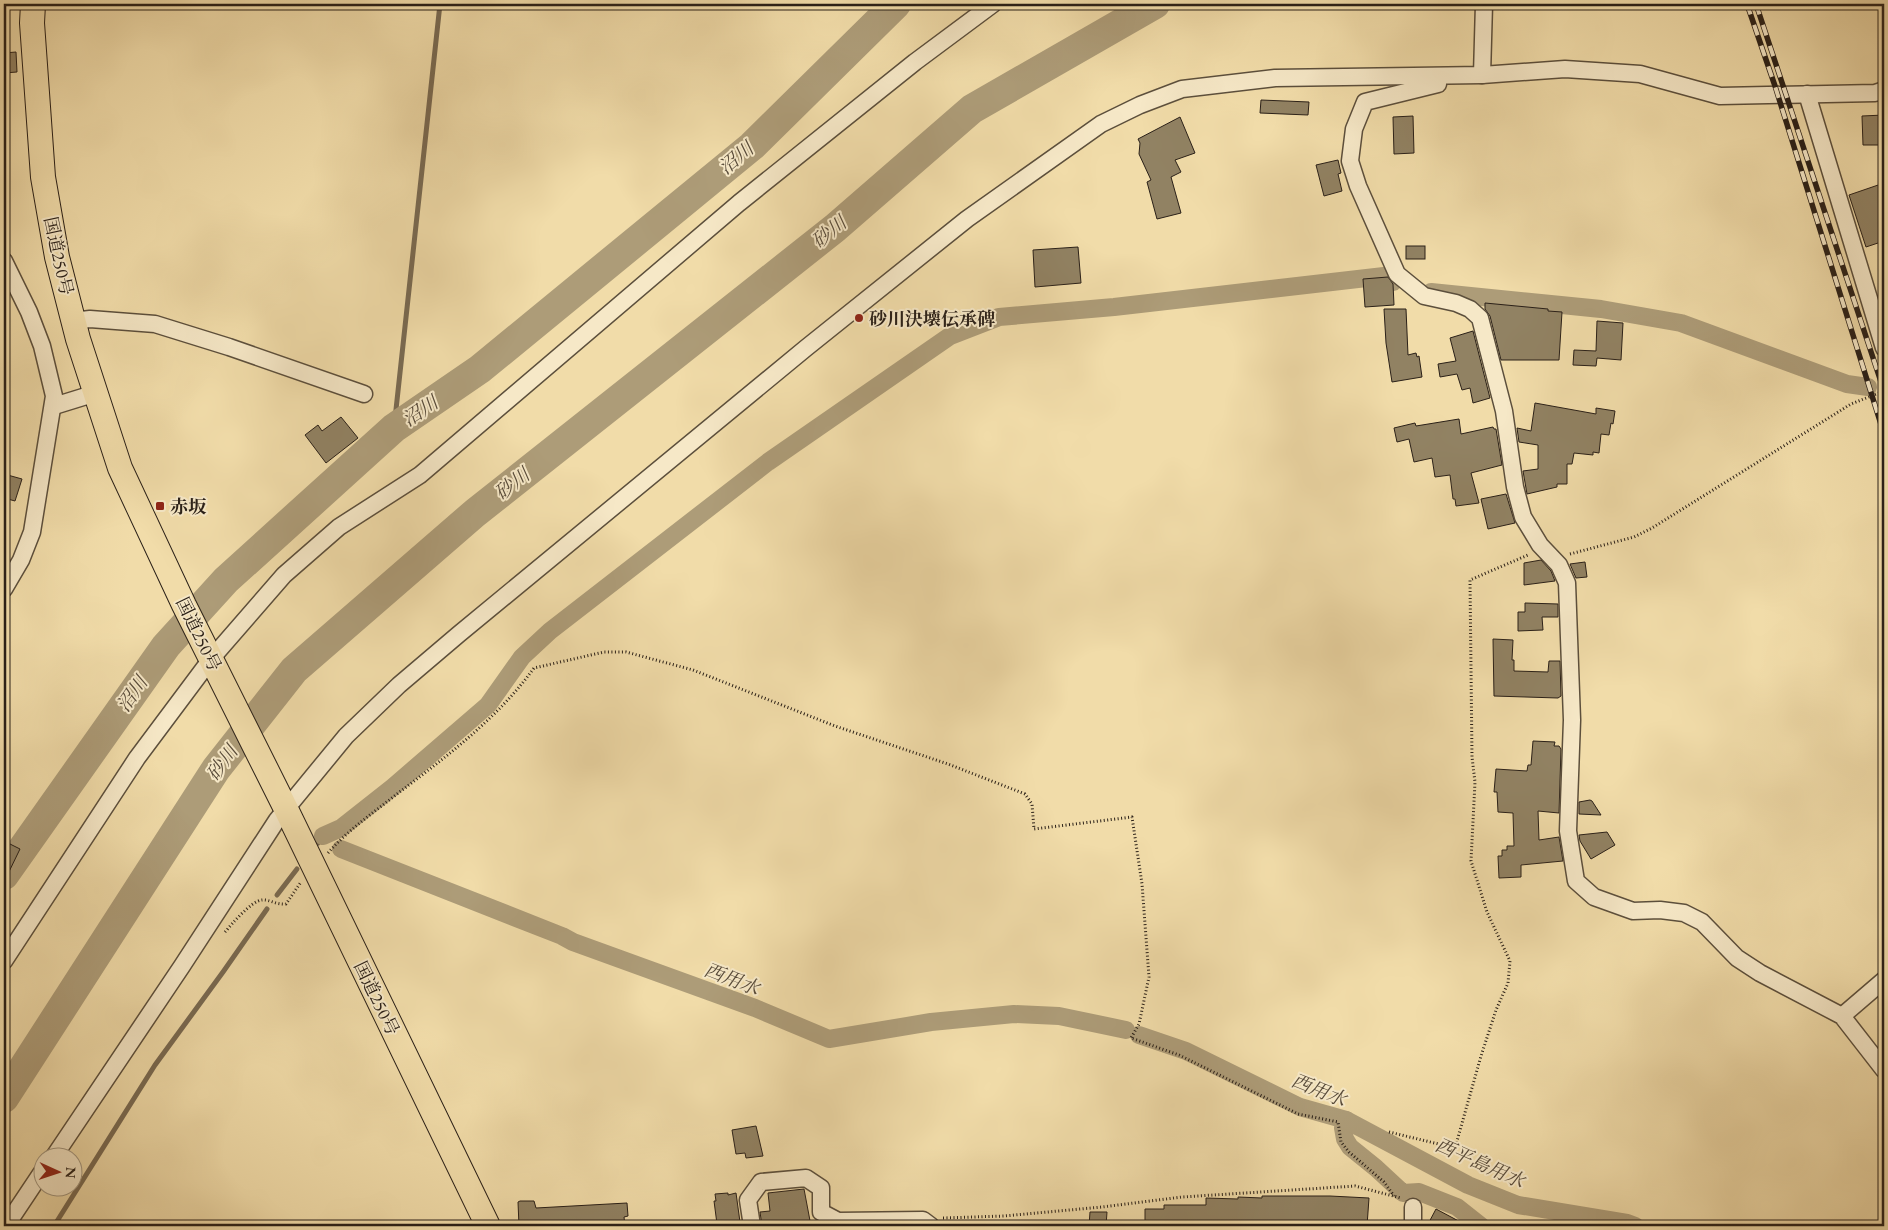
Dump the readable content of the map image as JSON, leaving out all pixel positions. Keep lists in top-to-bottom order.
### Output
{
  "streets": {
    "highway": ["国道250号"]
  },
  "water": [
    "沼川",
    "砂川",
    "西用水",
    "西平島用水"
  ],
  "places": {
    "other": ["砂川決壊伝承碑"],
    "transit": ["赤坂"]
  },
  "north": "right"
}
